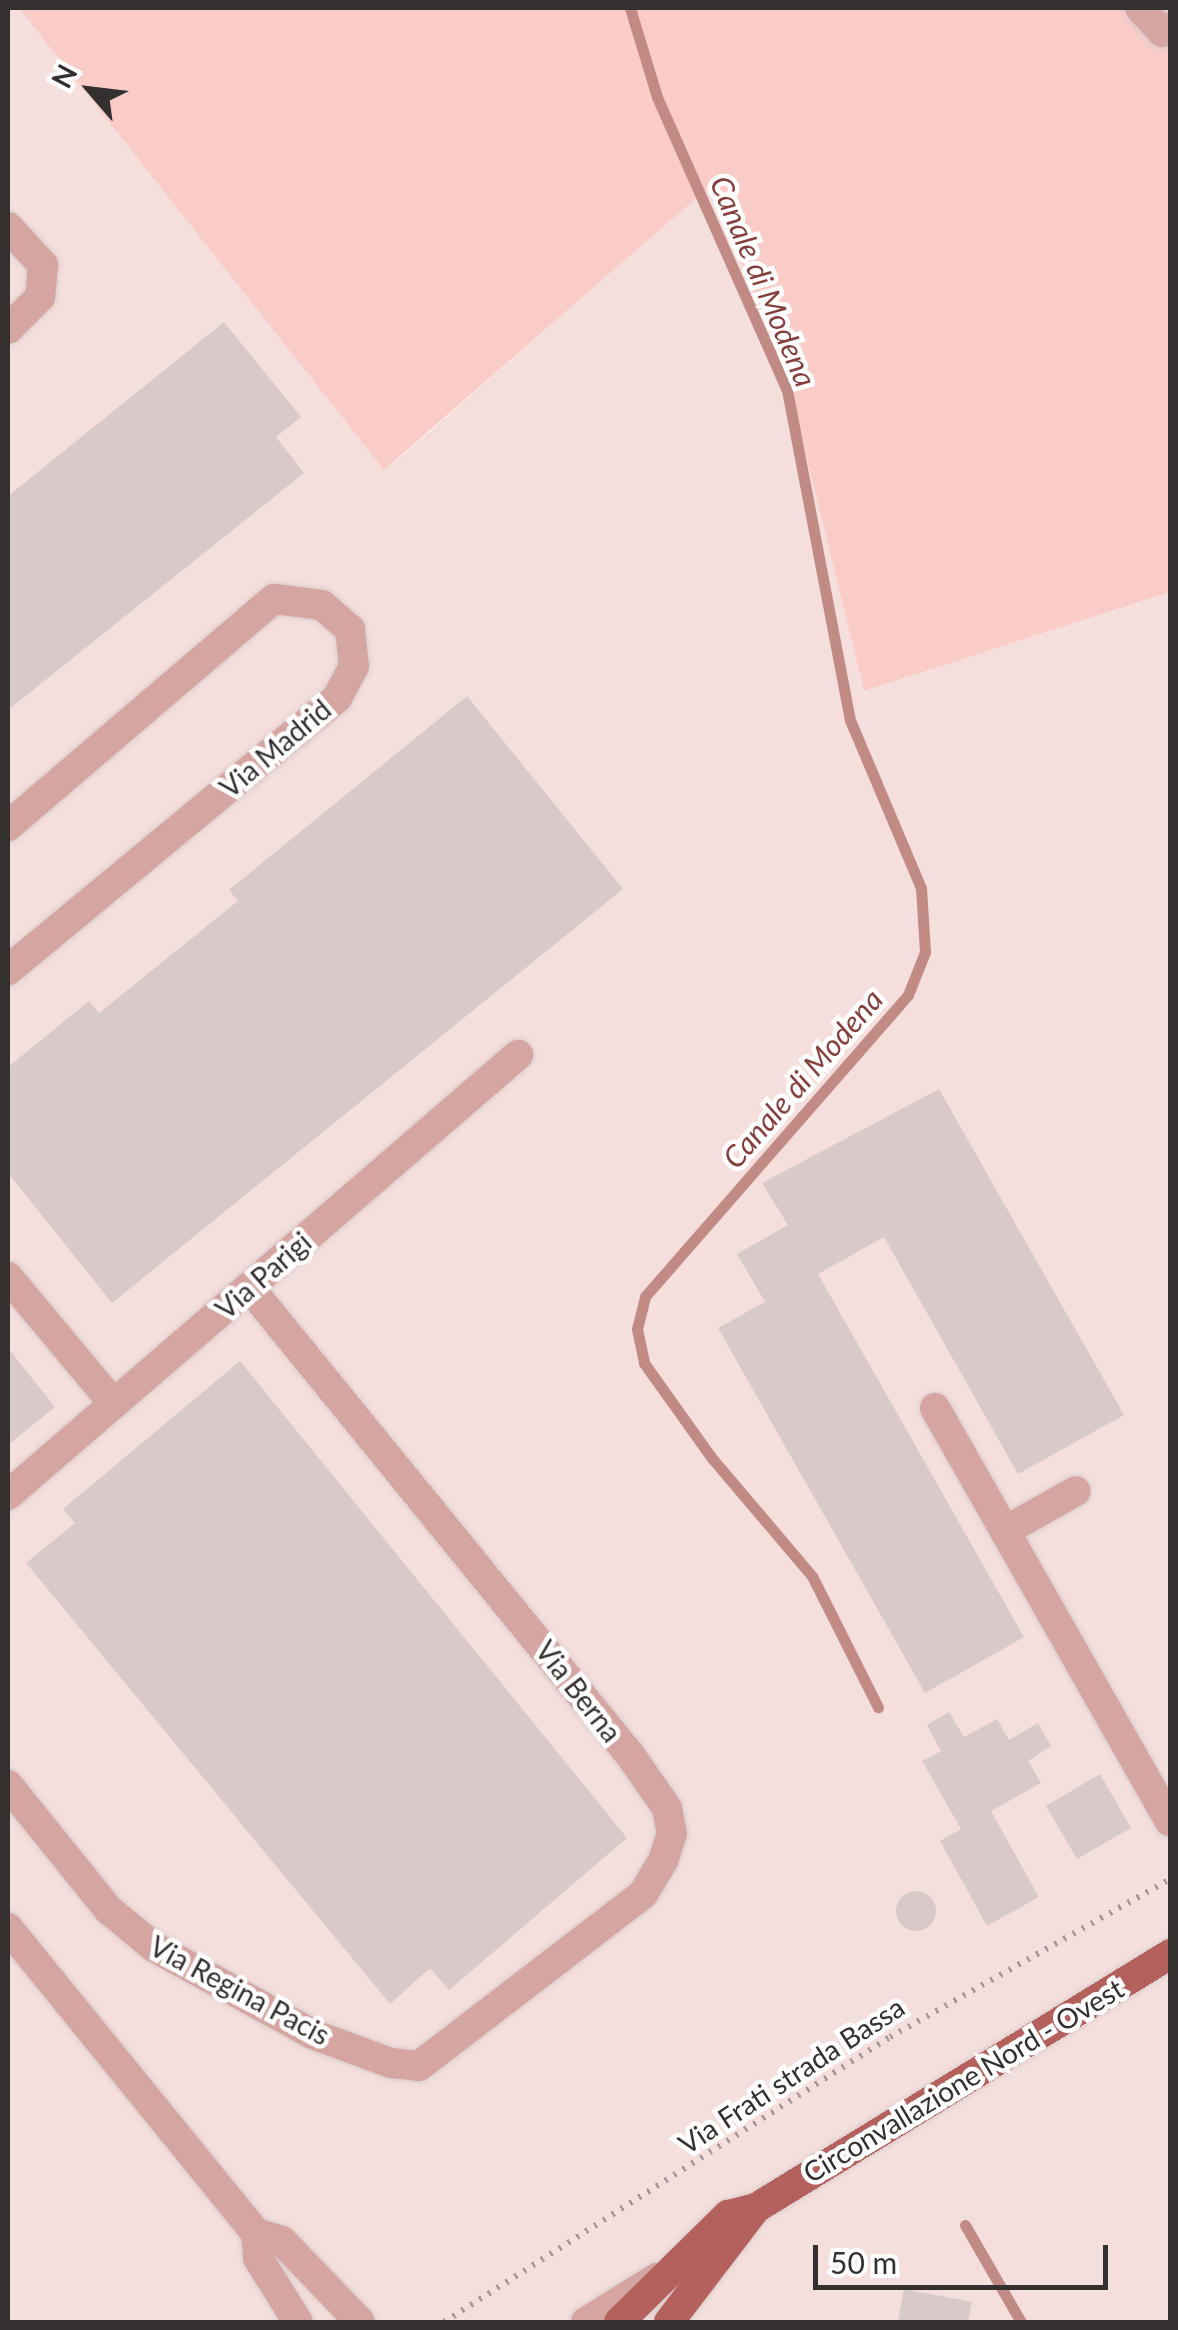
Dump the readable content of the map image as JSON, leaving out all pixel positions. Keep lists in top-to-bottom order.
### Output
{
  "streets": {
    "main road": ["Circonvallazione Nord - Ovest"],
    "street": [
      "Via Madrid",
      "Via Parigi",
      "Via Berna",
      "Via Regina Pacis"
    ],
    "path": ["Via Frati strada Bassa"]
  },
  "crossings": [
    ["Via Parigi", "Via Berna"],
    ["Via Berna", "Via Regina Pacis"]
  ],
  "water": ["Canale di Modena"],
  "scale_bar": "50 m",
  "north": "top left"
}
